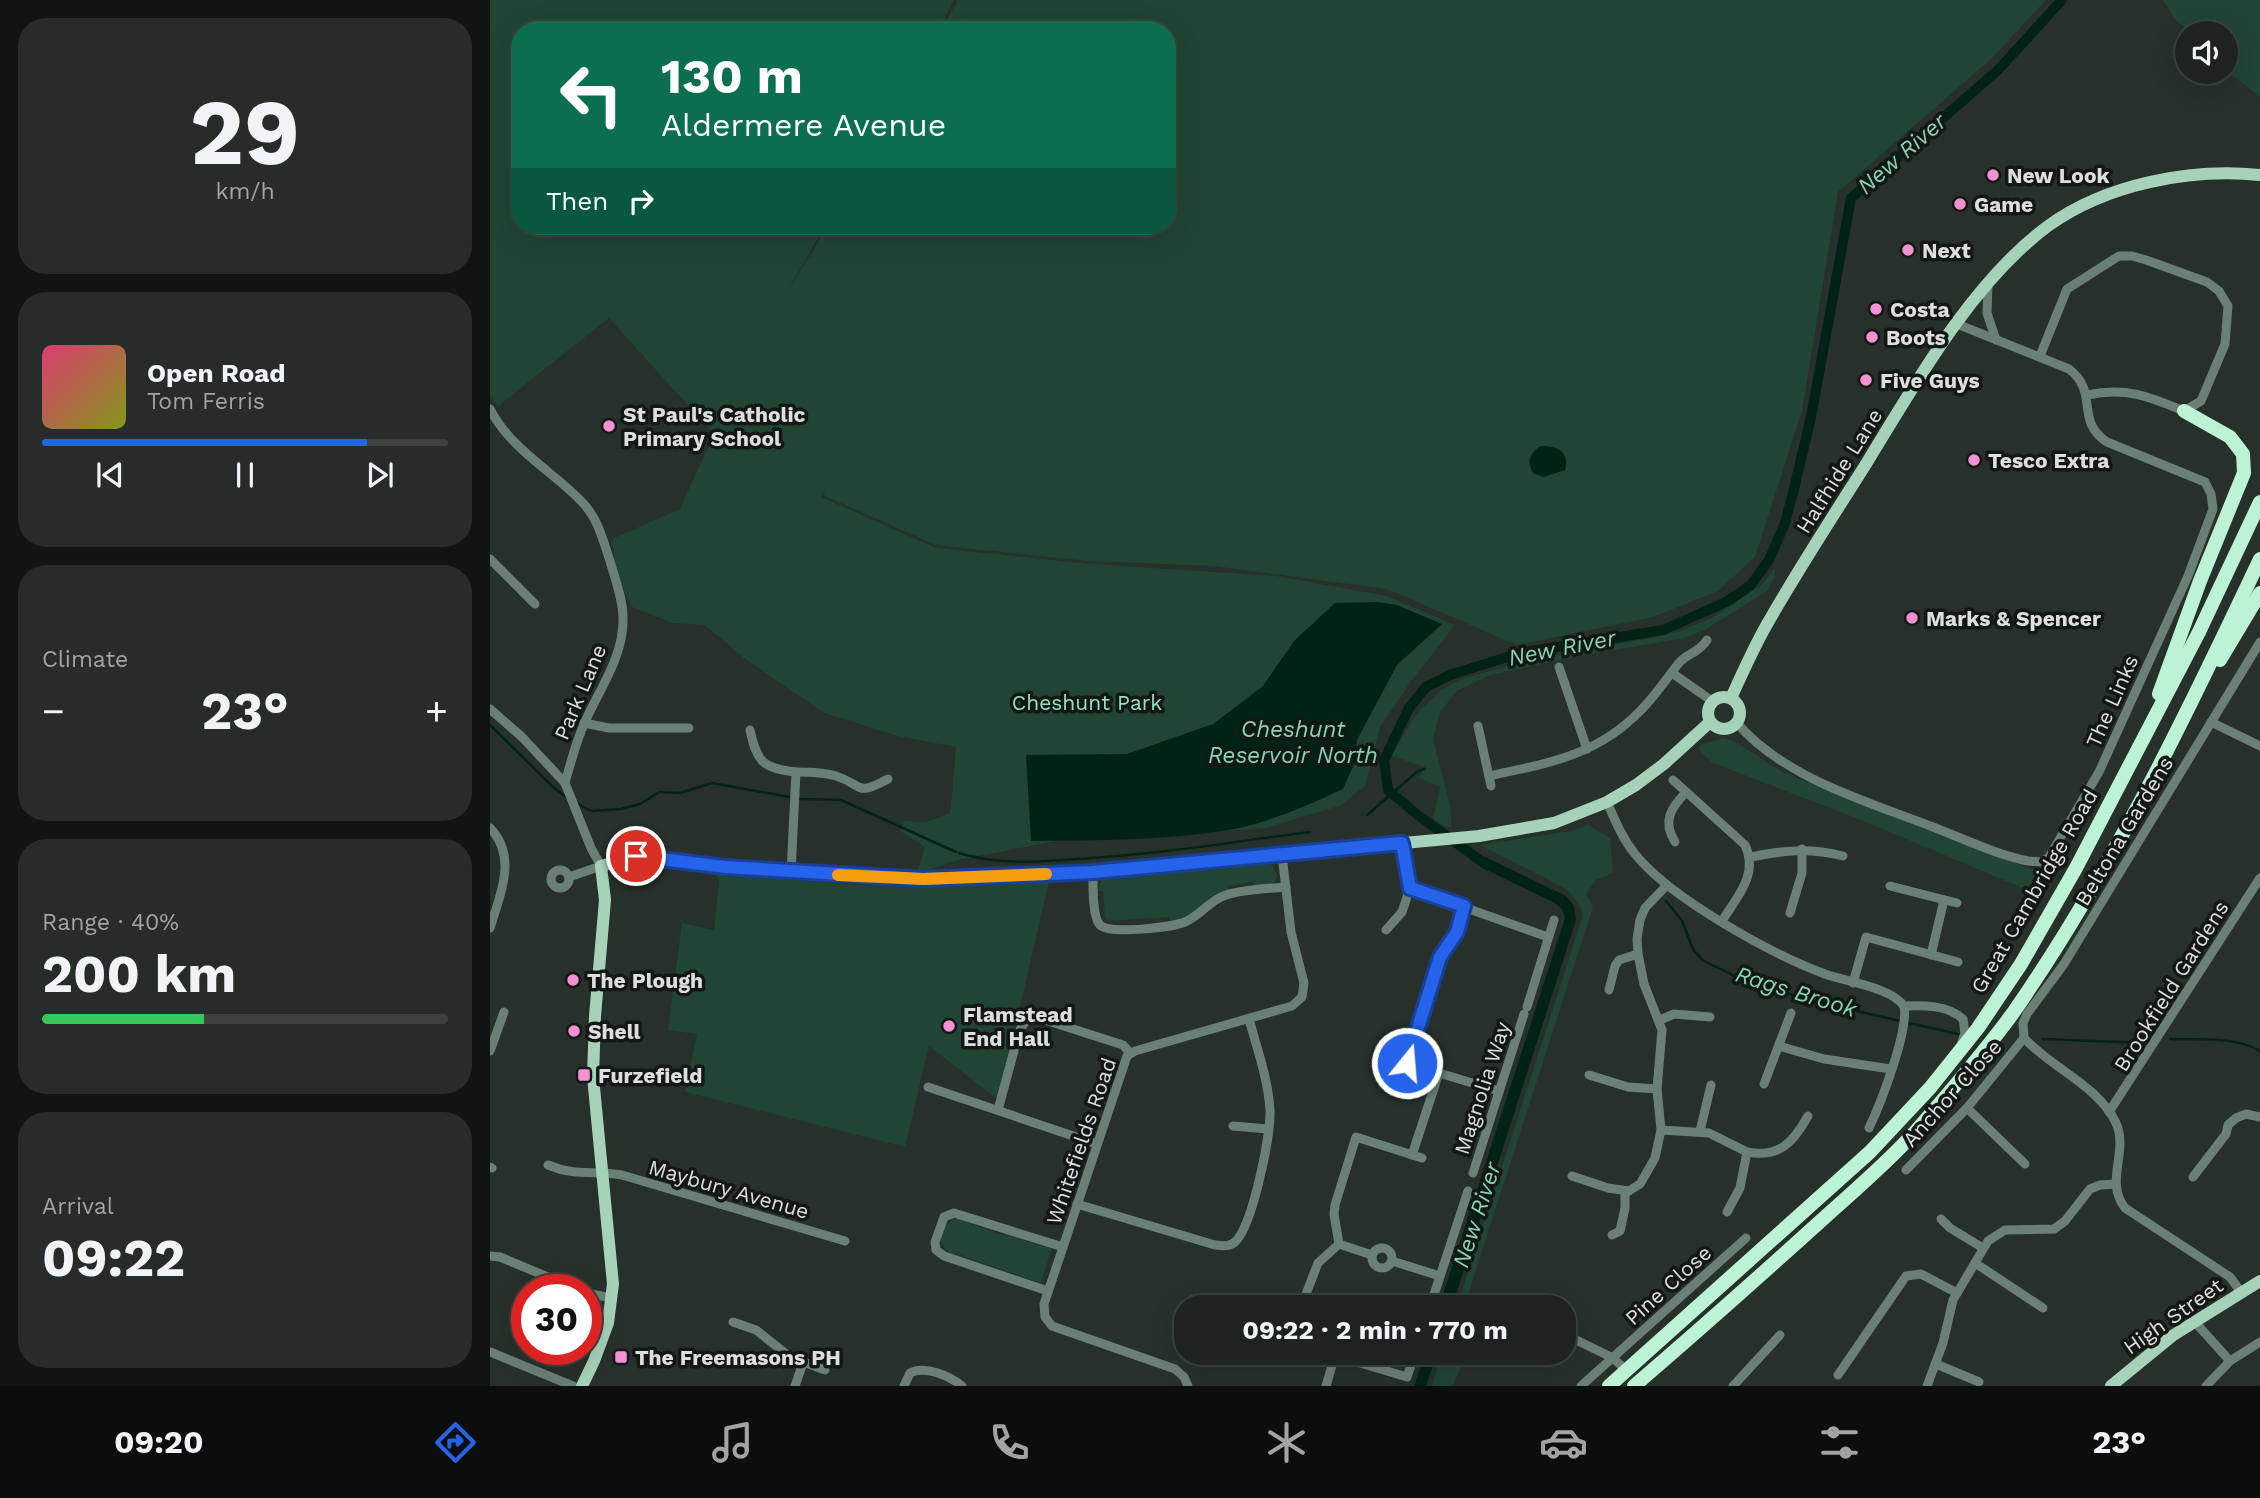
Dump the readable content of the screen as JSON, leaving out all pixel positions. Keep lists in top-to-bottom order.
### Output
{
  "streets": {
    "highway": ["Great Cambridge Road"],
    "main road": ["Halfhide Lane", "High Street"],
    "street": [
      "Park Lane",
      "The Links",
      "Beltona Gardens",
      "Brookfield Gardens",
      "Magnolia Way",
      "Anchor Close",
      "Whitefields Road",
      "Maybury Avenue",
      "Pine Close"
    ]
  },
  "crossings": [
    ["Halfhide Lane", "The Links"],
    ["Beltona Gardens", "Anchor Close"]
  ],
  "water": ["New River", "Cheshunt Reservoir North", "Rags Brook"],
  "parks": ["Cheshunt Park"],
  "places": {
    "other": [
      "New Look",
      "Game",
      "Next",
      "Costa",
      "Boots",
      "Five Guys",
      "St Paul's Catholic Primary School",
      "Tesco Extra",
      "Marks & Spencer",
      "The Plough",
      "Flamstead End Hall",
      "Shell"
    ],
    "transit": ["Furzefield", "The Freemasons PH"]
  },
  "page": {
    "tile": [
      ["29", "km/h"],
      "Climate",
      ["Range · 40%", "200 km"],
      ["Arrival", "09:22"]
    ],
    "turn": ["130 m", "Aldermere Avenue"],
    "then": "Then",
    "song": ["Open Road", "Tom Ferris"],
    "heat": ["−", "23°", "+"],
    "limit": "30",
    "trip": "09:22 · 2 min · 770 m",
    "tabs": ["09:20", "23°"]
  }
}
